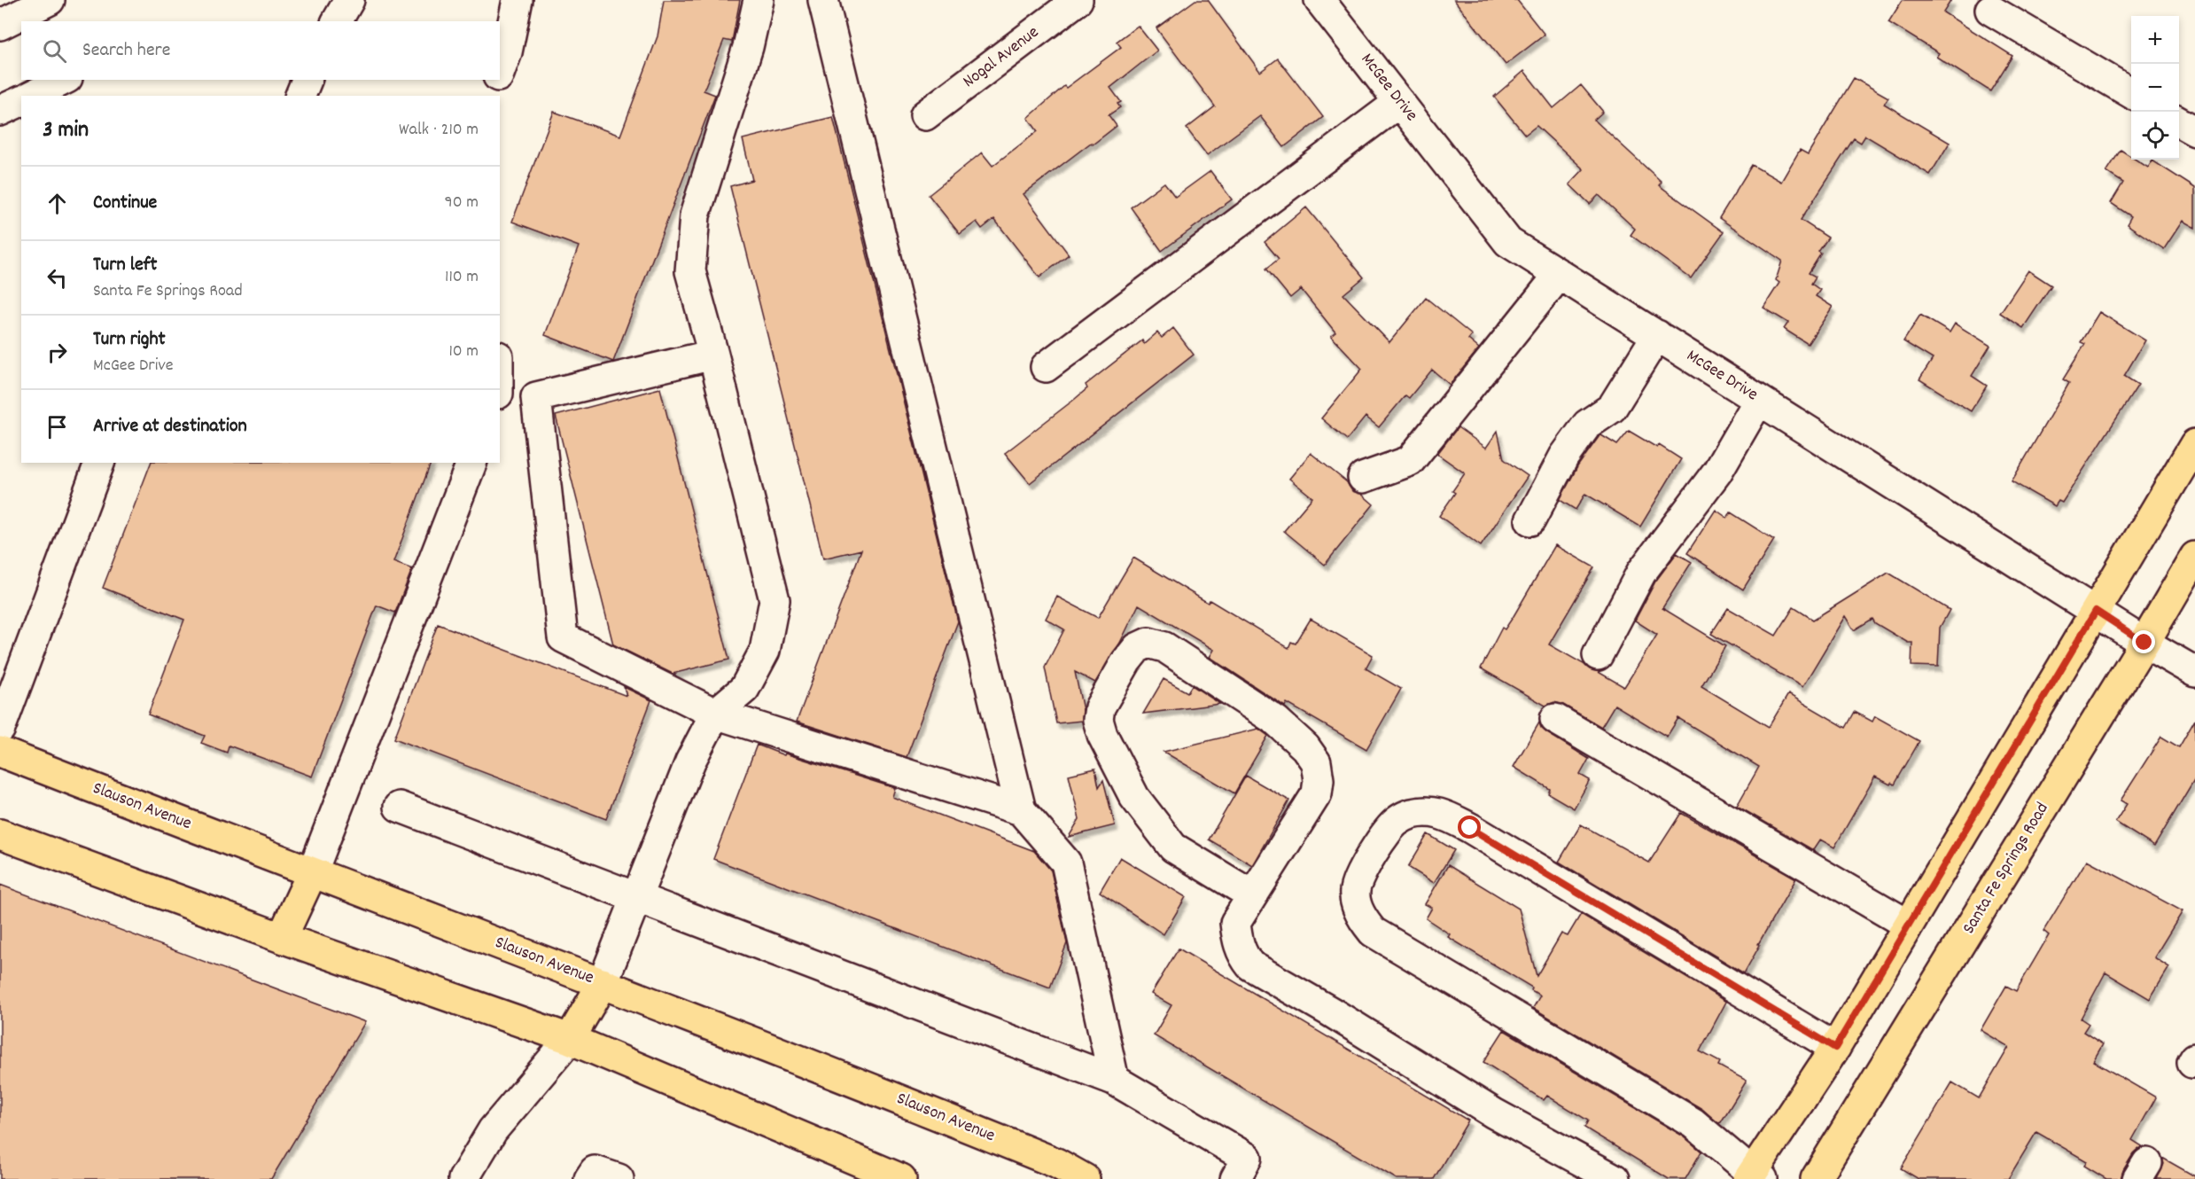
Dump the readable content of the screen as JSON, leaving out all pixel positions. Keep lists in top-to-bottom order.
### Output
{
  "streets": {
    "main road": ["Slauson Avenue", "Santa Fe Springs Road"],
    "street": ["Nogal Avenue", "McGee Drive"]
  },
  "crossings": [
    ["McGee Drive", "Santa Fe Springs Road"]
  ],
  "page": {
    "map_buttons": ["+", "−"],
    "search": "Search here",
    "heading": ["3 min", "Walk · 210 m"],
    "list": [
      ["Continue", "90 m"],
      ["Turn left", "Santa Fe Springs Road", "110 m"],
      ["Turn right", "McGee Drive", "10 m"],
      "Arrive at destination"
    ]
  }
}
